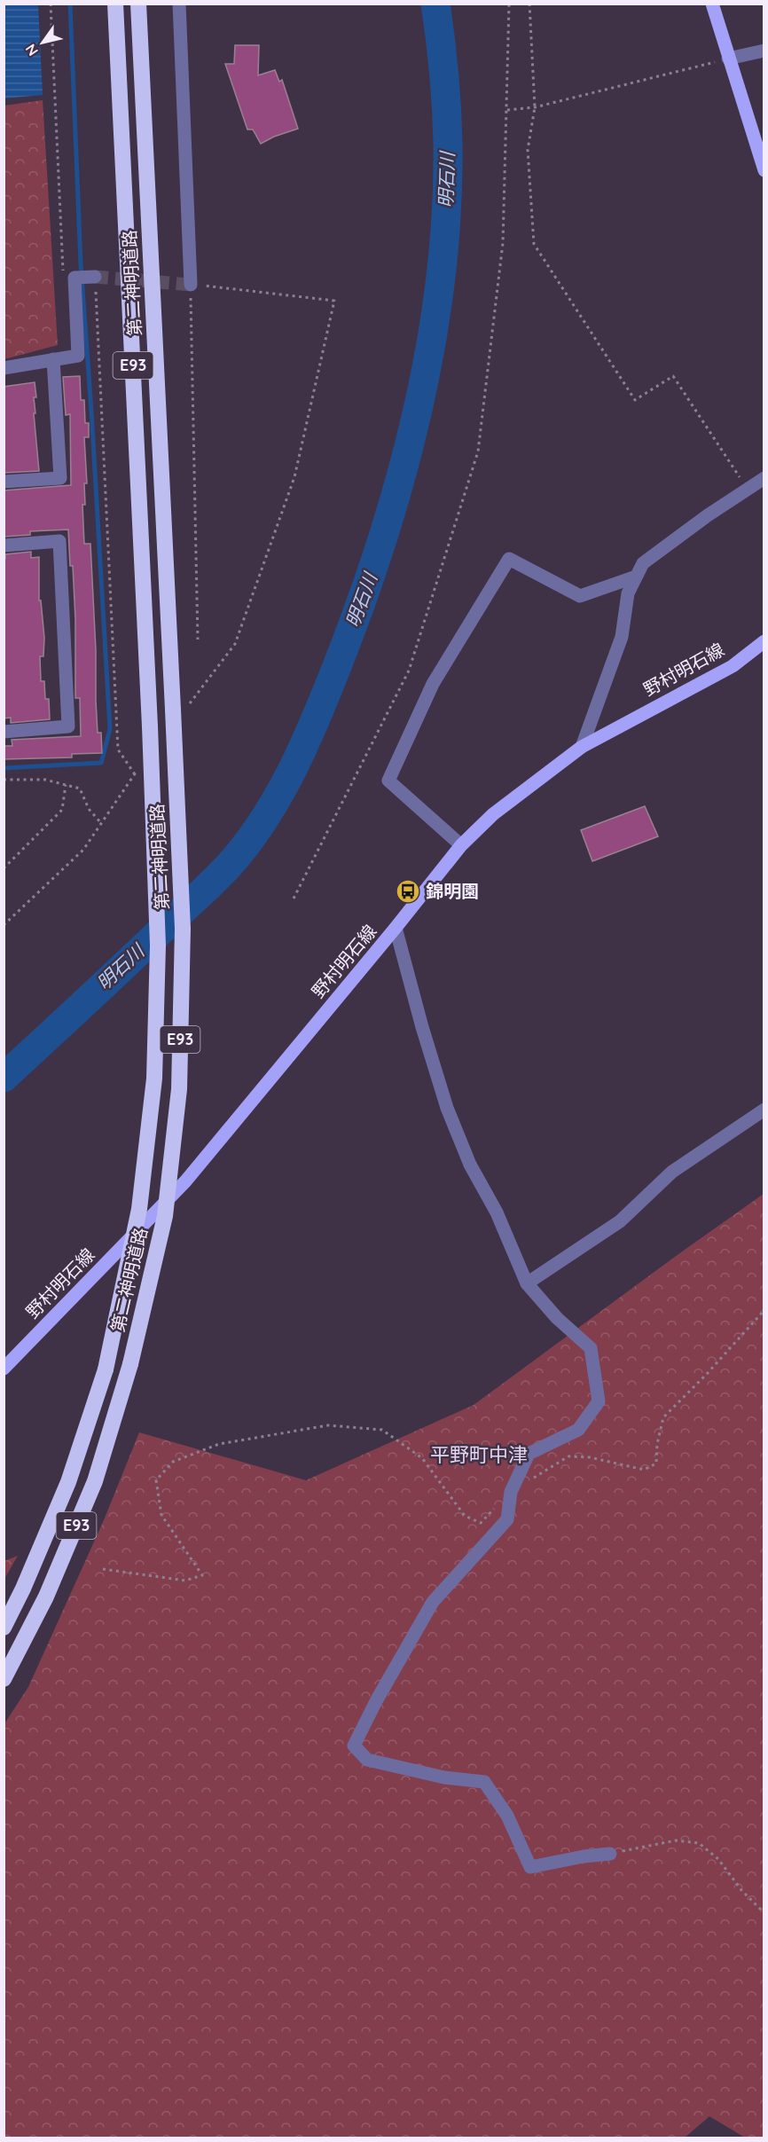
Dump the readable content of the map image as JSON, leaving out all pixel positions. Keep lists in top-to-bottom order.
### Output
{
  "streets": {
    "highway": ["第二神明道路", "E93"],
    "main road": ["野村明石線"]
  },
  "districts": ["平野町中津"],
  "water": ["明石川"],
  "places": {
    "bus stop": ["錦明園"]
  },
  "north": "bottom left"
}
